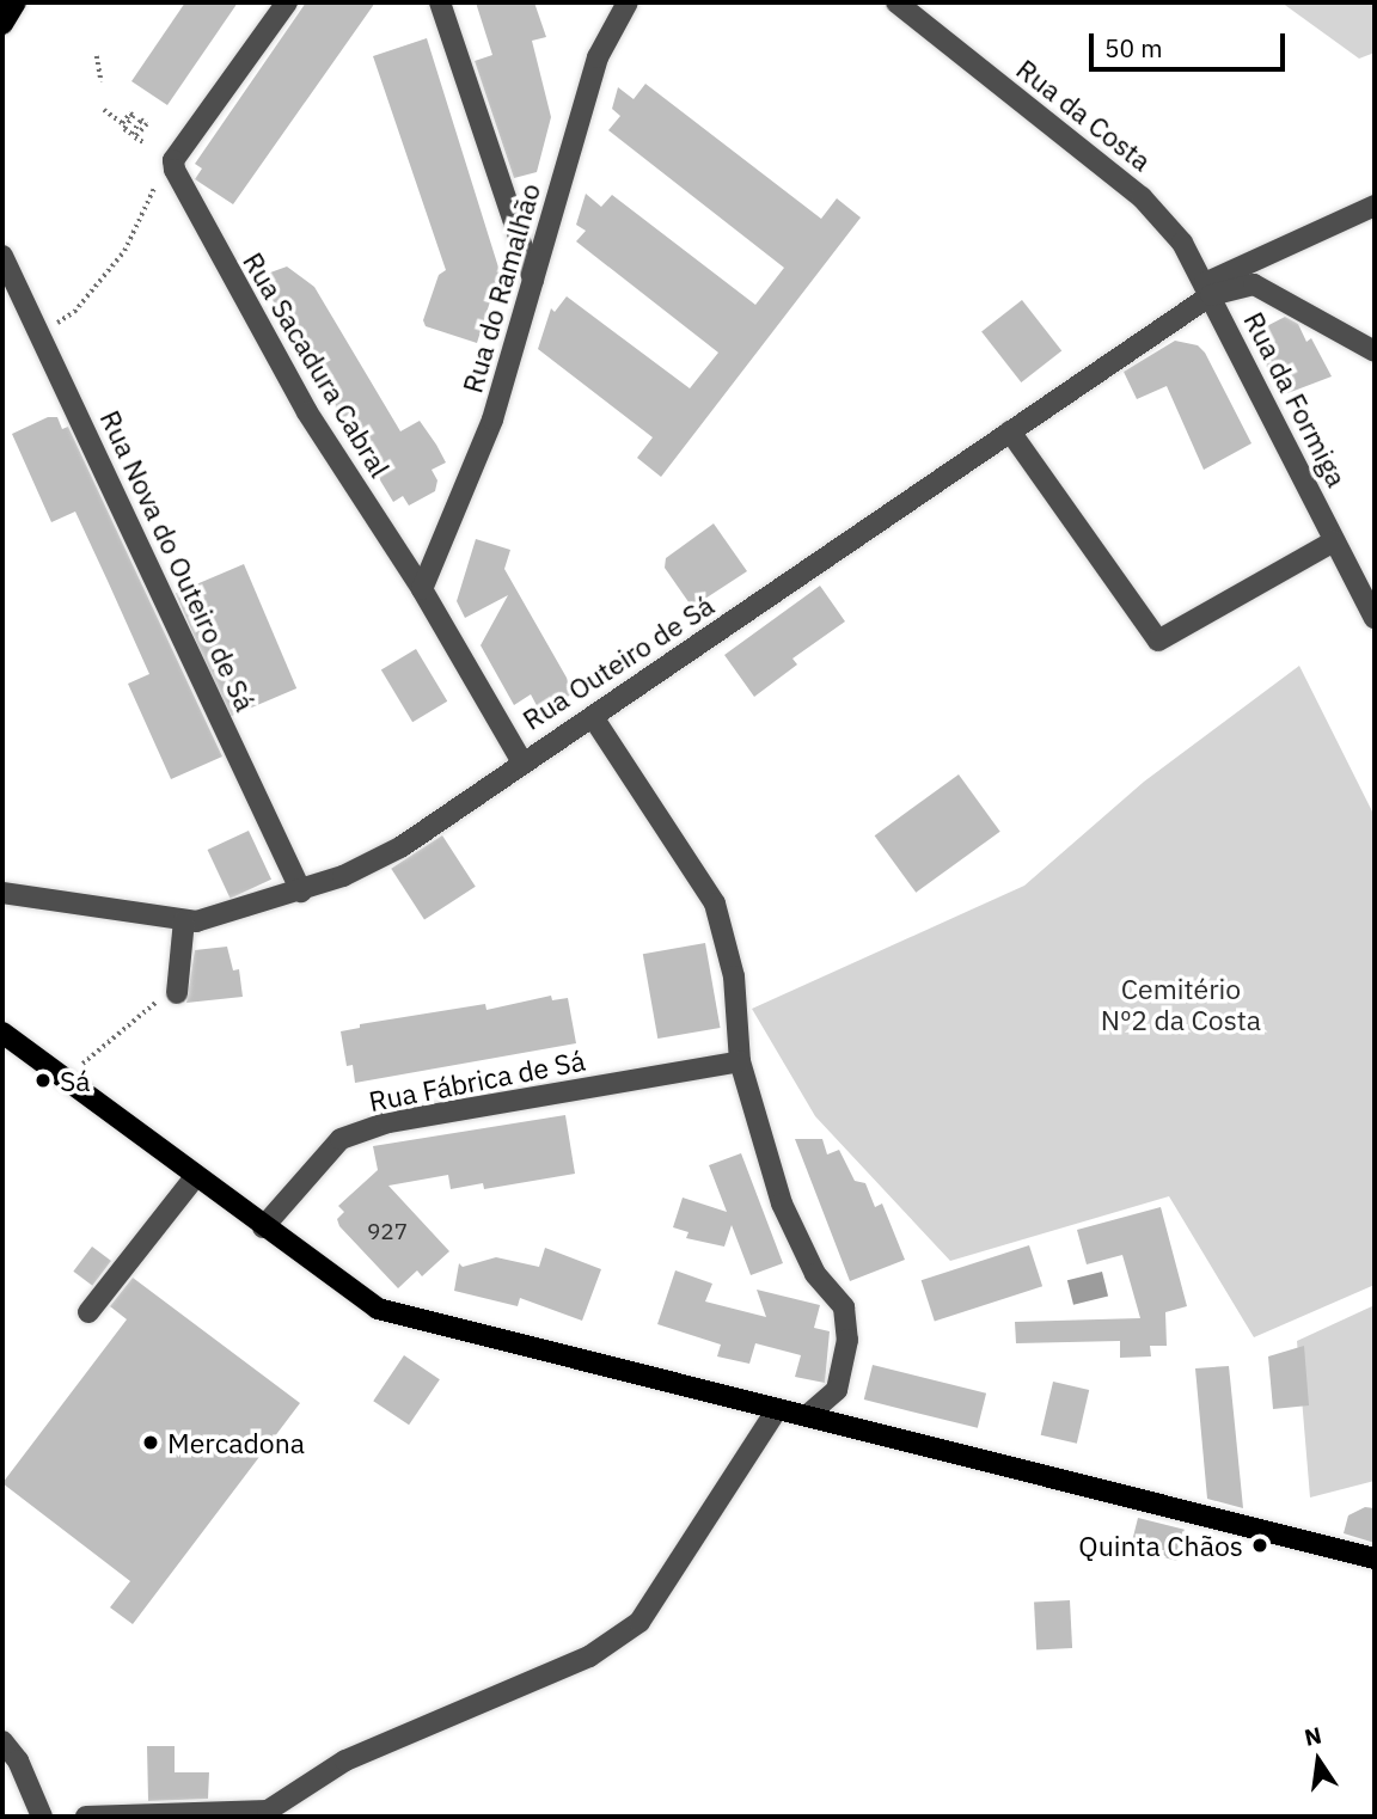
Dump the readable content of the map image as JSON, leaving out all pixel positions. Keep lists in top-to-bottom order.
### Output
{
  "streets": {
    "street": [
      "Rua da Costa",
      "Rua do Ramalhão",
      "Rua Sacadura Cabral",
      "Rua da Formiga",
      "Rua Nova do Outeiro de Sá",
      "Rua Outeiro de Sá",
      "Rua Fábrica de Sá"
    ]
  },
  "crossings": [
    ["Rua da Costa", "Rua da Formiga"],
    ["Rua da Costa", "Rua Outeiro de Sá"],
    ["Rua do Ramalhão", "Rua Sacadura Cabral"],
    ["Rua Sacadura Cabral", "Rua Outeiro de Sá"],
    ["Rua da Formiga", "Rua Outeiro de Sá"],
    ["Rua Nova do Outeiro de Sá", "Rua Outeiro de Sá"]
  ],
  "parks": ["Cemitério Nº2 da Costa"],
  "places": ["Sá", "Mercadona", "Quinta Chãos"],
  "house_numbers": ["927"],
  "scale_bar": "50 m",
  "north": "top"
}
